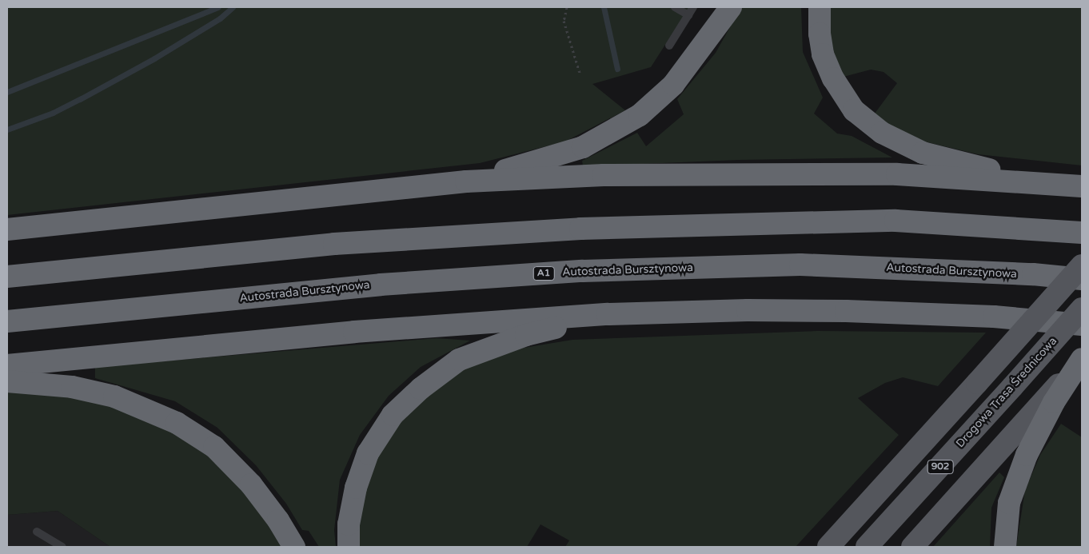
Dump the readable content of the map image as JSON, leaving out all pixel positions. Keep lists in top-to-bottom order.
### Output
{
  "streets": {
    "highway": ["Autostrada Bursztynowa", "A1"],
    "main road": ["Drogowa Trasa Średnicowa", "902"]
  }
}
